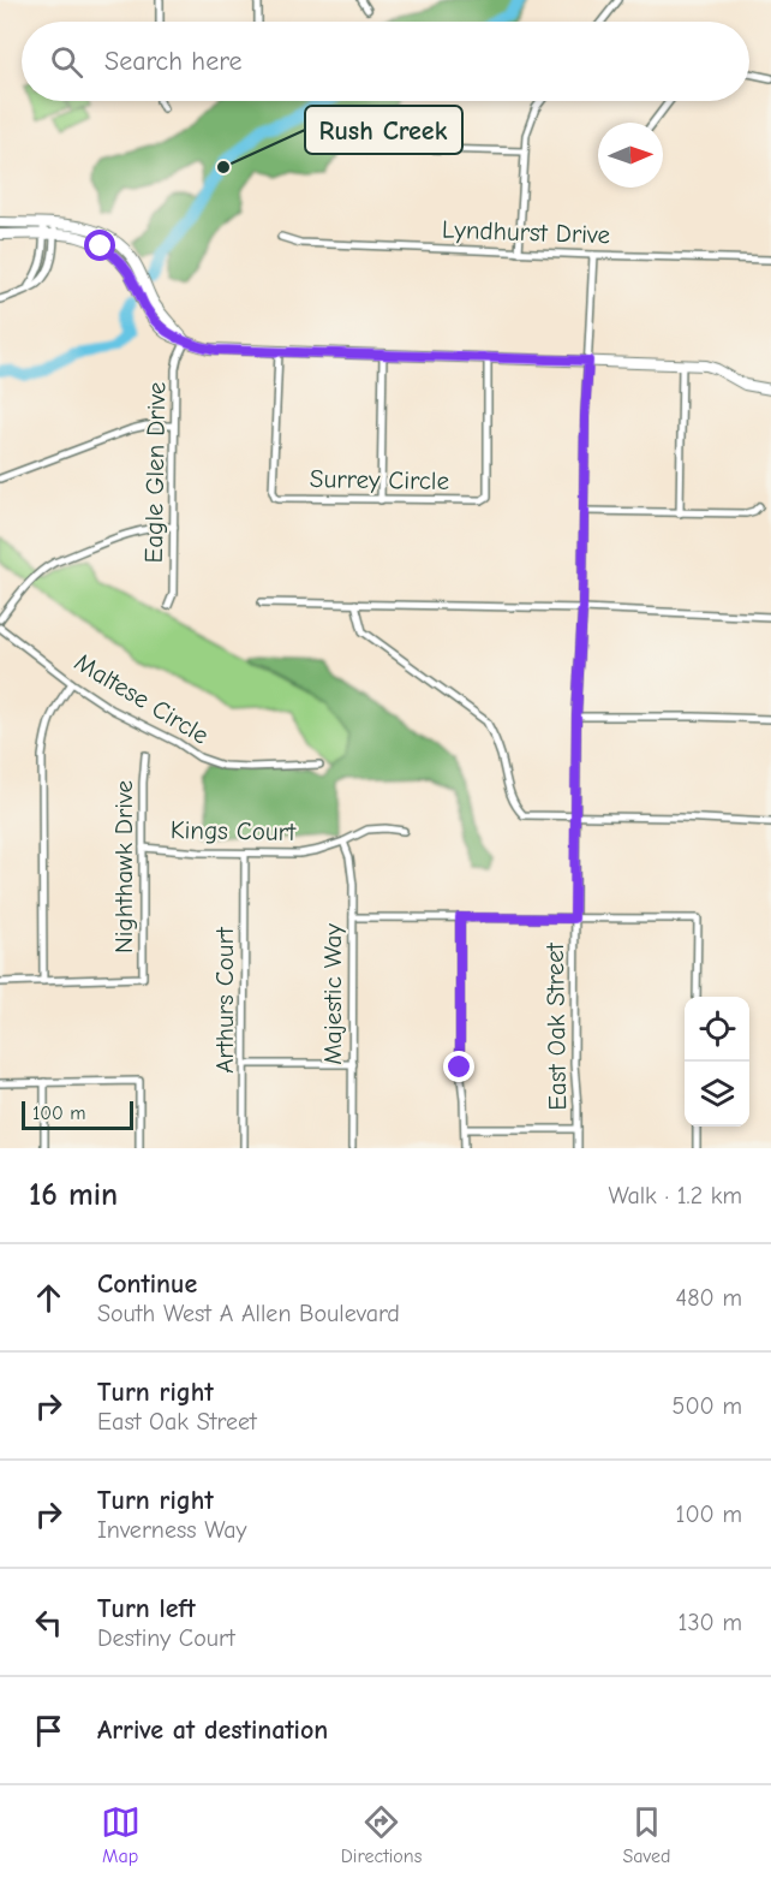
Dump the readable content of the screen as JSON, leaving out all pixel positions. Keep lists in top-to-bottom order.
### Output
{
  "streets": {
    "street": [
      "Lyndhurst Drive",
      "Eagle Glen Drive",
      "Surrey Circle",
      "Maltese Circle",
      "Kings Court",
      "Nighthawk Drive",
      "Majestic Way",
      "Arthurs Court",
      "East Oak Street"
    ]
  },
  "crossings": [
    ["Lyndhurst Drive", "East Oak Street"],
    ["Kings Court", "Nighthawk Drive"],
    ["Kings Court", "Majestic Way"],
    ["Kings Court", "Arthurs Court"]
  ],
  "places": ["Rush Creek"],
  "scale_bar": "100 m",
  "north": "right",
  "page": {
    "search": "Search here",
    "scale": "100 m",
    "heading": ["16 min", "Walk · 1.2 km"],
    "list": [
      ["Continue", "South West A Allen Boulevard", "480 m"],
      ["Turn right", "East Oak Street", "500 m"],
      ["Turn right", "Inverness Way", "100 m"],
      ["Turn left", "Destiny Court", "130 m"],
      "Arrive at destination"
    ],
    "nav": ["Map", "Directions", "Saved"]
  }
}
